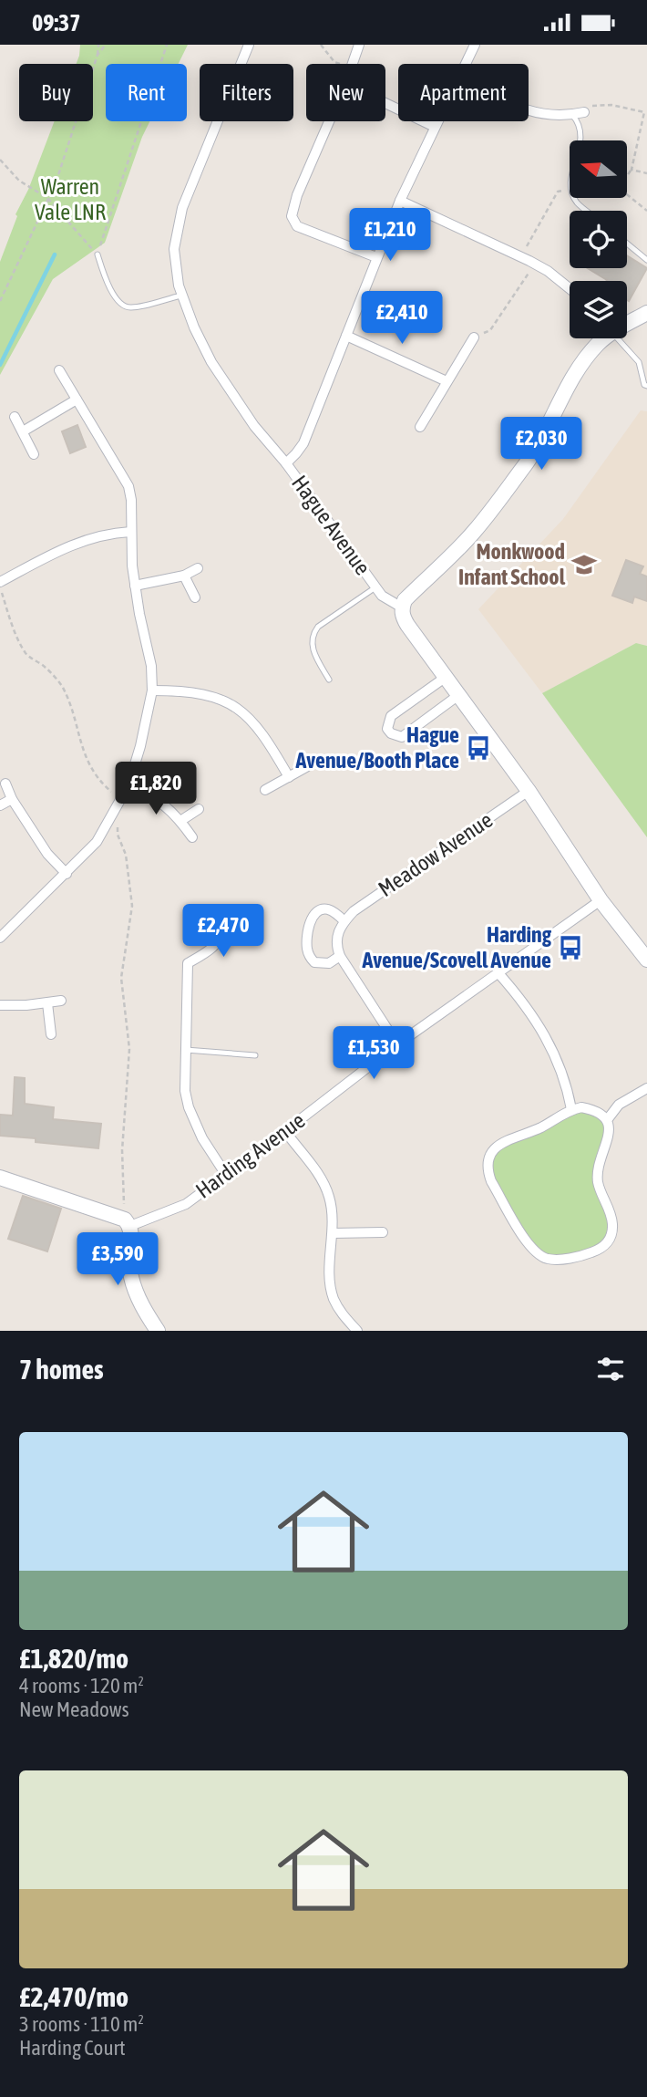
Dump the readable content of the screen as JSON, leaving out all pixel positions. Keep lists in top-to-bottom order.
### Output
{
  "streets": {
    "street": ["Hague Avenue", "Meadow Avenue", "Harding Avenue"]
  },
  "crossings": [
    ["Hague Avenue", "Meadow Avenue"],
    ["Hague Avenue", "Harding Avenue"]
  ],
  "parks": ["Warren Vale LNR"],
  "places": {
    "school or university": ["Monkwood Infant School"],
    "bus stop": ["Hague Avenue/Booth Place", "Harding Avenue/Scovell Avenue"]
  },
  "north": "left",
  "page": {
    "status": "09:37",
    "chip": [
      "Buy",
      "Rent",
      "Filters",
      "New",
      "Apartment"
    ],
    "price": [
      "£1,210",
      "£2,410",
      "£2,030",
      "£1,820",
      "£2,470",
      "£1,530",
      "£3,590"
    ],
    "heading": "7 homes",
    "list": [
      {
        "name": "£1,820/mo",
        "note": "4 rooms · 120 m² · New Meadows"
      },
      {
        "name": "£2,470/mo",
        "note": "3 rooms · 110 m² · Harding Court"
      }
    ]
  }
}
